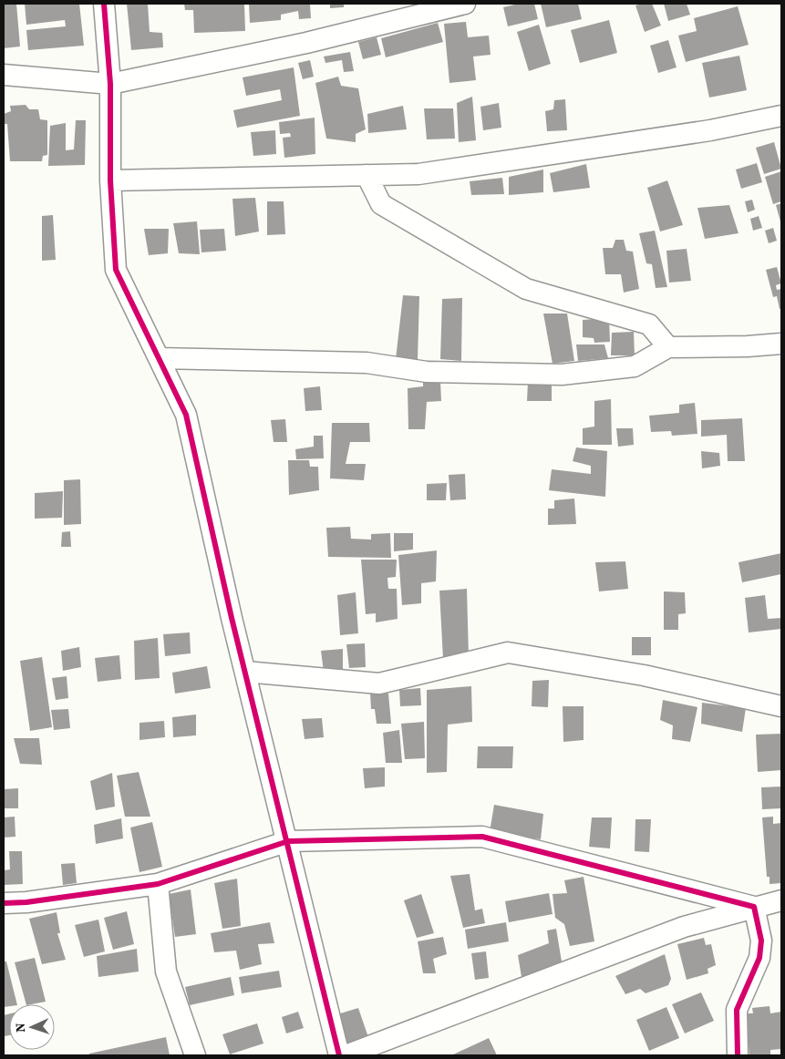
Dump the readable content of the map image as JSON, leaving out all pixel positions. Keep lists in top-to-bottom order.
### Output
{
  "north": "left"
}
